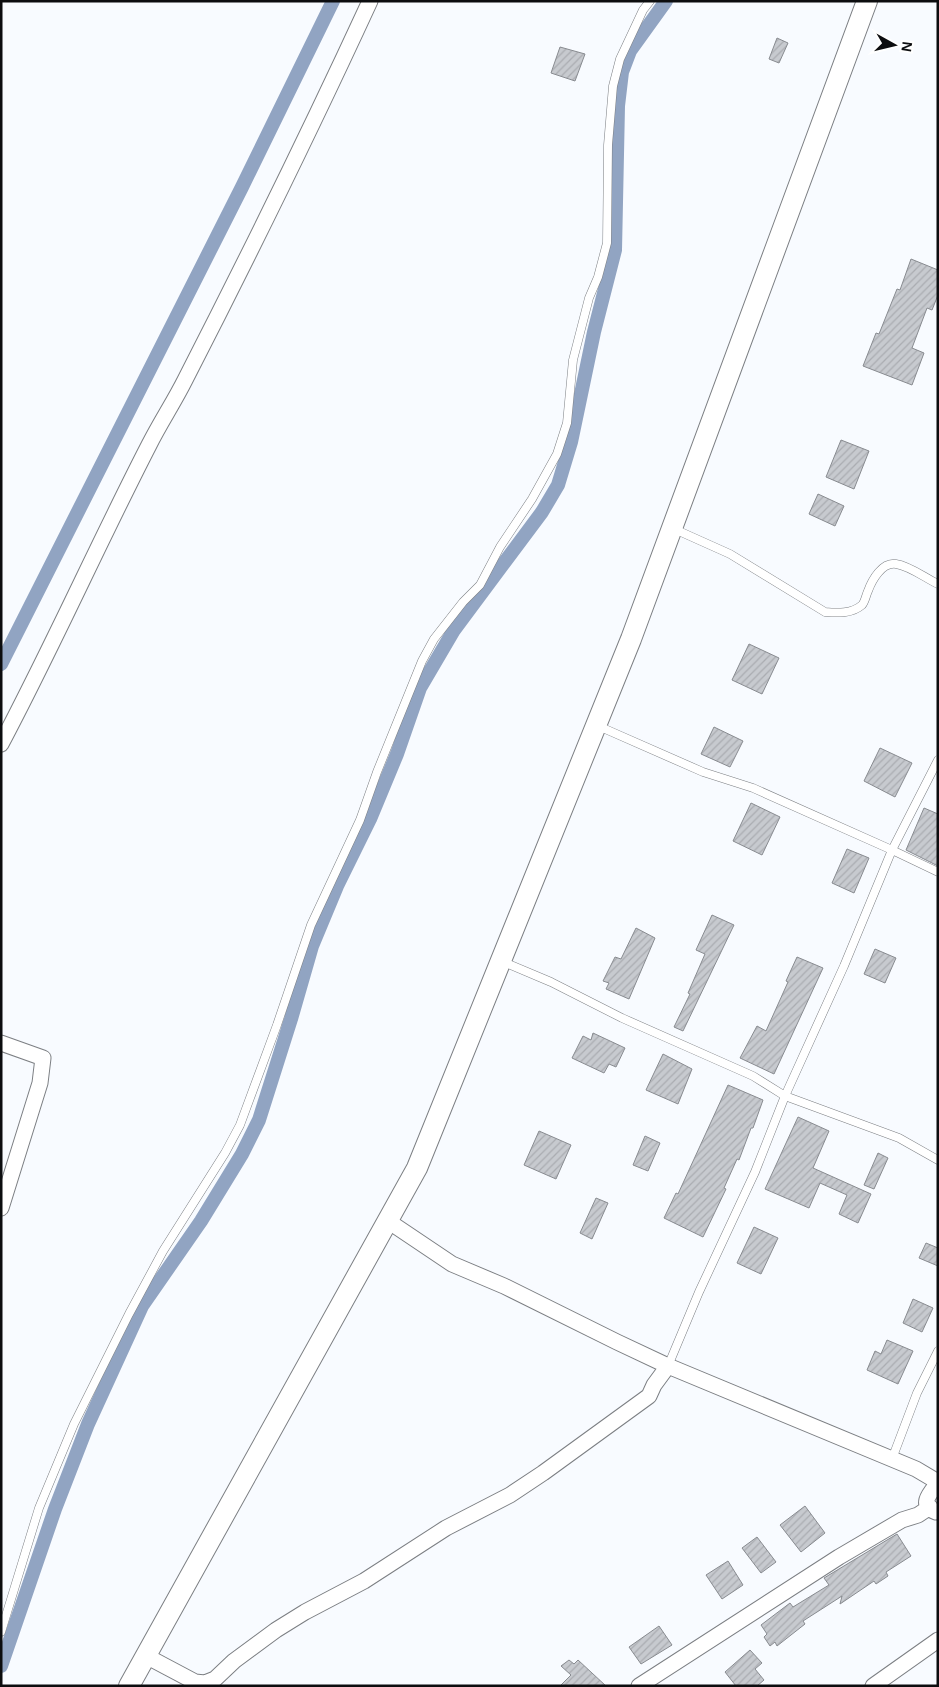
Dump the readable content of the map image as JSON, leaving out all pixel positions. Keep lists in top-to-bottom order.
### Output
{
  "north": "right"
}
